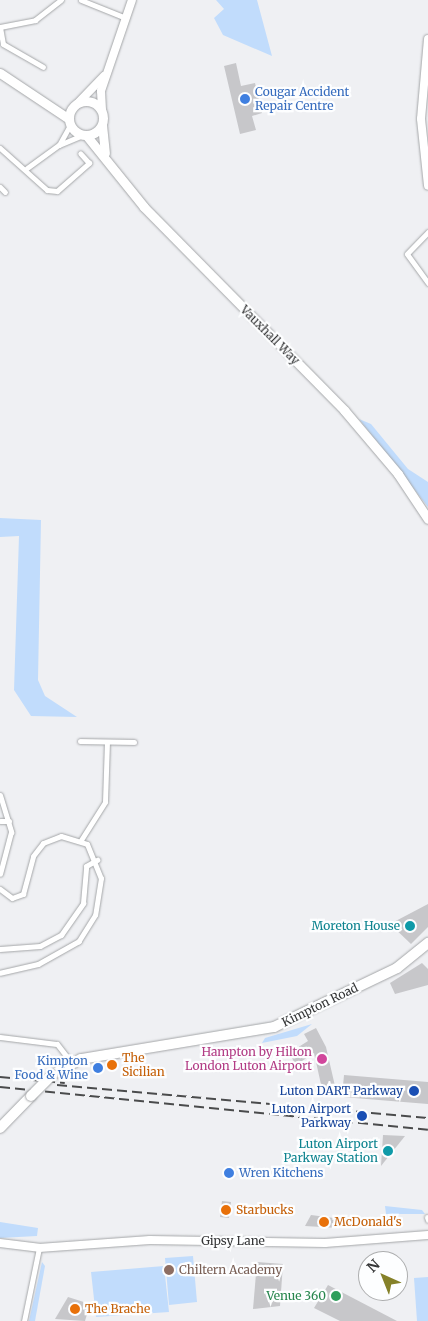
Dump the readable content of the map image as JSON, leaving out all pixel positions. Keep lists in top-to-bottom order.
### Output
{
  "streets": {
    "highway": ["Kimpton Road"],
    "main road": ["Vauxhall Way", "Gipsy Lane"]
  },
  "places": [
    "Cougar Accident Repair Centre",
    "Moreton House",
    "Hampton by Hilton London Luton Airport",
    "The Sicilian",
    "Kimpton Food & Wine",
    "Luton DART Parkway",
    "Luton Airport Parkway",
    "Luton Airport Parkway Station",
    "Wren Kitchens",
    "Starbucks",
    "McDonald's",
    "Chiltern Academy",
    "Venue 360",
    "The Brache"
  ],
  "north": "top left"
}
